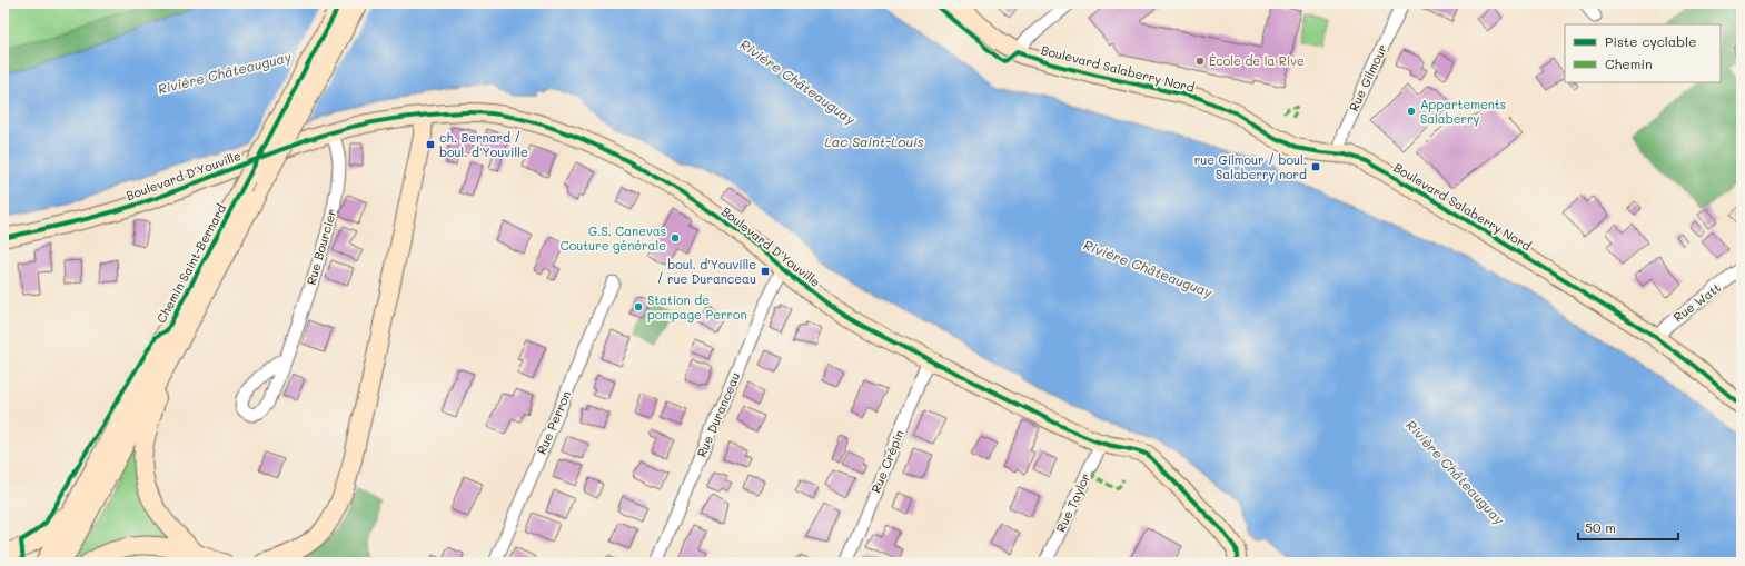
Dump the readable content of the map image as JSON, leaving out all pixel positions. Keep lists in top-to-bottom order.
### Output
{
  "streets": {
    "street": [
      "Boulevard Salaberry Nord",
      "Rue Gilmour",
      "Boulevard D'Youville",
      "Rue Bourcier",
      "Chemin Saint-Bernard",
      "Rue Watt",
      "Rue Duranceau",
      "Rue Perron",
      "Rue Crépin",
      "Rue Taylor"
    ]
  },
  "crossings": [
    ["Boulevard Salaberry Nord", "Rue Gilmour"],
    ["Boulevard Salaberry Nord", "Rue Watt"],
    ["Boulevard D'Youville", "Rue Bourcier"],
    ["Boulevard D'Youville", "Rue Duranceau"],
    ["Boulevard D'Youville", "Rue Crépin"],
    ["Boulevard D'Youville", "Rue Taylor"]
  ],
  "water": ["Rivière Châteauguay", "Lac Saint-Louis"],
  "places": {
    "other": [
      "École de la Rive",
      "Appartements Salaberry",
      "G.S. Canevas Couture générale",
      "Station de pompage Perron"
    ],
    "transit": ["ch. Bernard / boul. d'Youville", "rue Gilmour / boul. Salaberry nord", "boul. d'Youville / rue Duranceau"]
  },
  "legend": ["Piste cyclable", "Chemin"],
  "scale_bar": "50 m"
}
